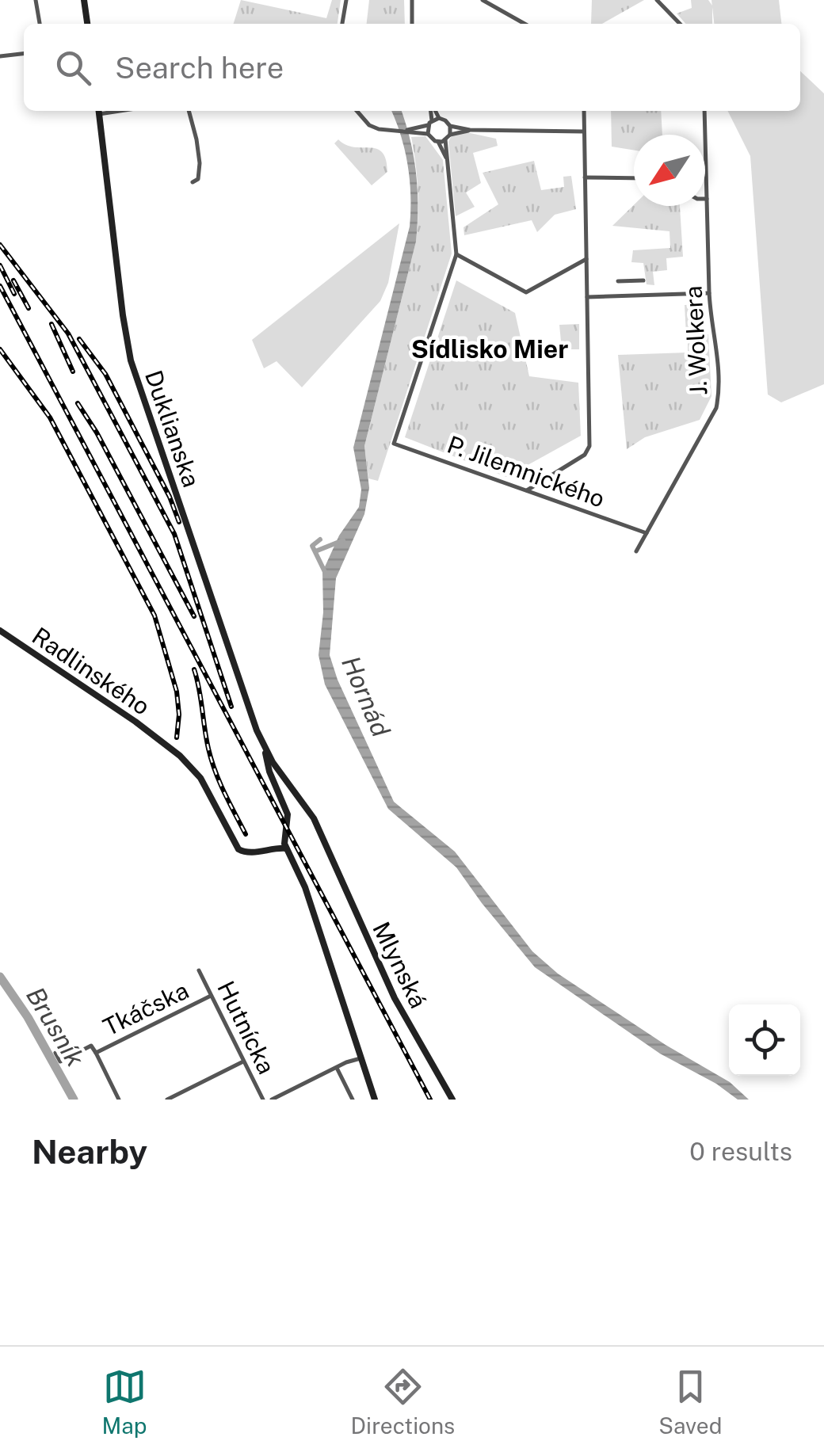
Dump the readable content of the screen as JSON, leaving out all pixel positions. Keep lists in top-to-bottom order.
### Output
{
  "streets": {
    "street": [
      "J. Wolkera",
      "Duklianska",
      "P. Jilemnického",
      "Radlinského",
      "Mlynská",
      "Tkáčska",
      "Hutnícka"
    ]
  },
  "crossings": [
    ["J. Wolkera", "P. Jilemnického"],
    ["Duklianska", "Mlynská"],
    ["Tkáčska", "Hutnícka"]
  ],
  "districts": ["Sídlisko Mier"],
  "water": ["Hornád", "Brusník"],
  "north": "bottom left",
  "page": {
    "search": "Search here",
    "heading": ["Nearby", "0 results"],
    "nav": ["Map", "Directions", "Saved"]
  }
}
